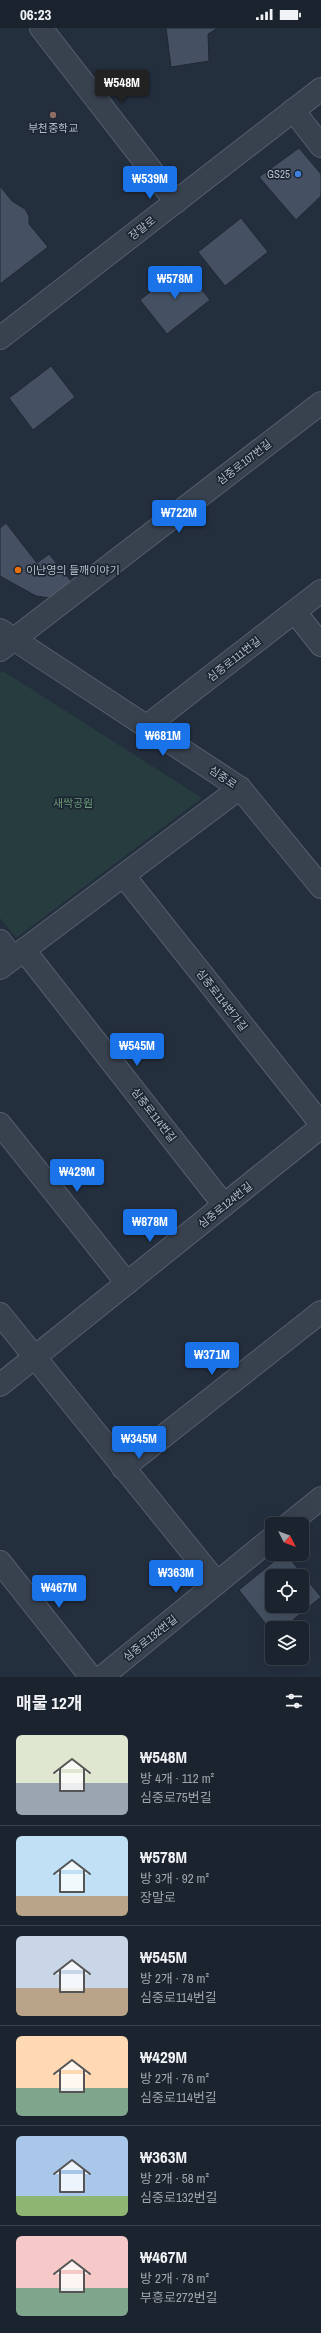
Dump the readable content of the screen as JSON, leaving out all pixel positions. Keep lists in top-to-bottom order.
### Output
{
  "streets": {
    "street": [
      "장말로",
      "심중로107번길",
      "심중로111번길",
      "심중로",
      "심중로114번가길",
      "심중로114번길",
      "심중로124번길",
      "심중로132번길"
    ]
  },
  "crossings": [
    ["심중로107번길", "심중로"],
    ["심중로111번길", "심중로"],
    ["심중로", "심중로114번길"],
    ["심중로114번가길", "심중로114번길"],
    ["심중로114번가길", "심중로124번길"],
    ["심중로114번길", "심중로124번길"]
  ],
  "parks": ["새싹공원"],
  "places": ["부천중학교", "GS25", "이난영의 들깨이야기"],
  "north": "bottom right",
  "page": {
    "status": "06:23",
    "price": [
      "₩548M",
      "₩539M",
      "₩578M",
      "₩722M",
      "₩681M",
      "₩545M",
      "₩429M",
      "₩878M",
      "₩371M",
      "₩345M",
      "₩363M",
      "₩467M"
    ],
    "heading": "매물 12개",
    "list": [
      {
        "name": "₩548M",
        "note": "방 4개 · 112 m² · 심중로75번길"
      },
      {
        "name": "₩578M",
        "note": "방 3개 · 92 m² · 장말로"
      },
      {
        "name": "₩545M",
        "note": "방 2개 · 78 m² · 심중로114번길"
      },
      {
        "name": "₩429M",
        "note": "방 2개 · 76 m² · 심중로114번길"
      },
      {
        "name": "₩363M",
        "note": "방 2개 · 58 m² · 심중로132번길"
      },
      {
        "name": "₩467M",
        "note": "방 2개 · 78 m² · 부흥로272번길"
      }
    ]
  }
}
